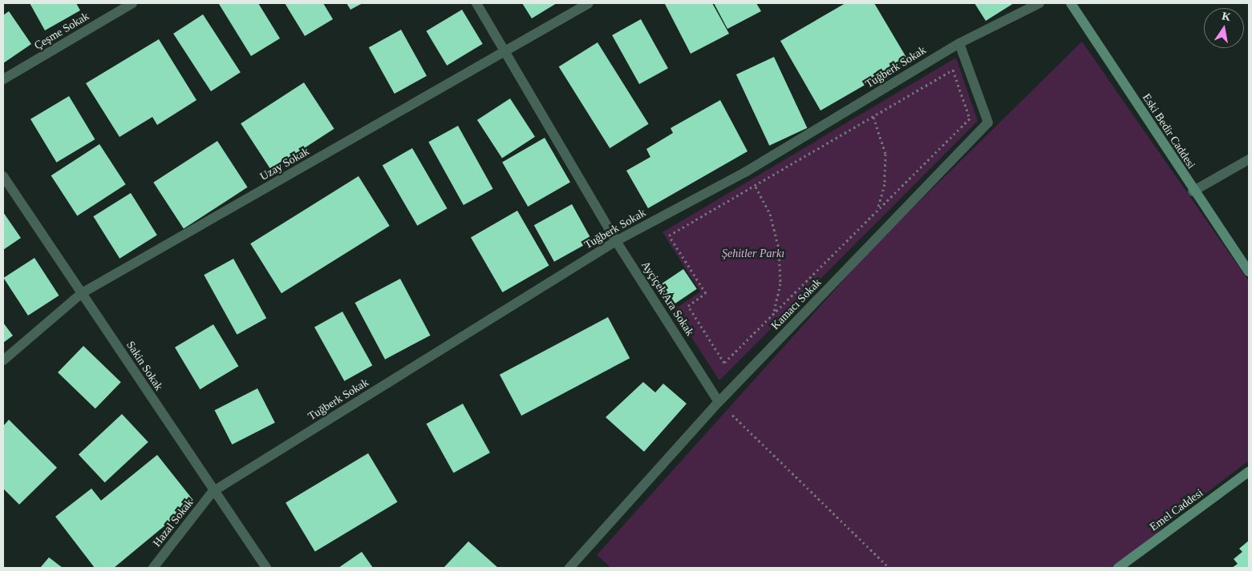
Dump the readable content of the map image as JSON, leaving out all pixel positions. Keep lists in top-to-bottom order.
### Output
{
  "streets": {
    "main road": ["Eski Bedir Caddesi", "Emel Caddesi"],
    "street": [
      "Çeşme Sokak",
      "Tuğberk Sokak",
      "Uzay Sokak",
      "Ayçiçek Ara Sokak",
      "Kamacı Sokak",
      "Sakin Sokak",
      "Hazal Sokak"
    ]
  },
  "crossings": [
    ["Tuğberk Sokak", "Ayçiçek Ara Sokak"],
    ["Tuğberk Sokak", "Kamacı Sokak"],
    ["Tuğberk Sokak", "Sakin Sokak"],
    ["Tuğberk Sokak", "Hazal Sokak"],
    ["Uzay Sokak", "Ayçiçek Ara Sokak"],
    ["Uzay Sokak", "Sakin Sokak"],
    ["Ayçiçek Ara Sokak", "Kamacı Sokak"],
    ["Sakin Sokak", "Hazal Sokak"]
  ],
  "parks": ["Şehitler Parkı"],
  "north": "top"
}
